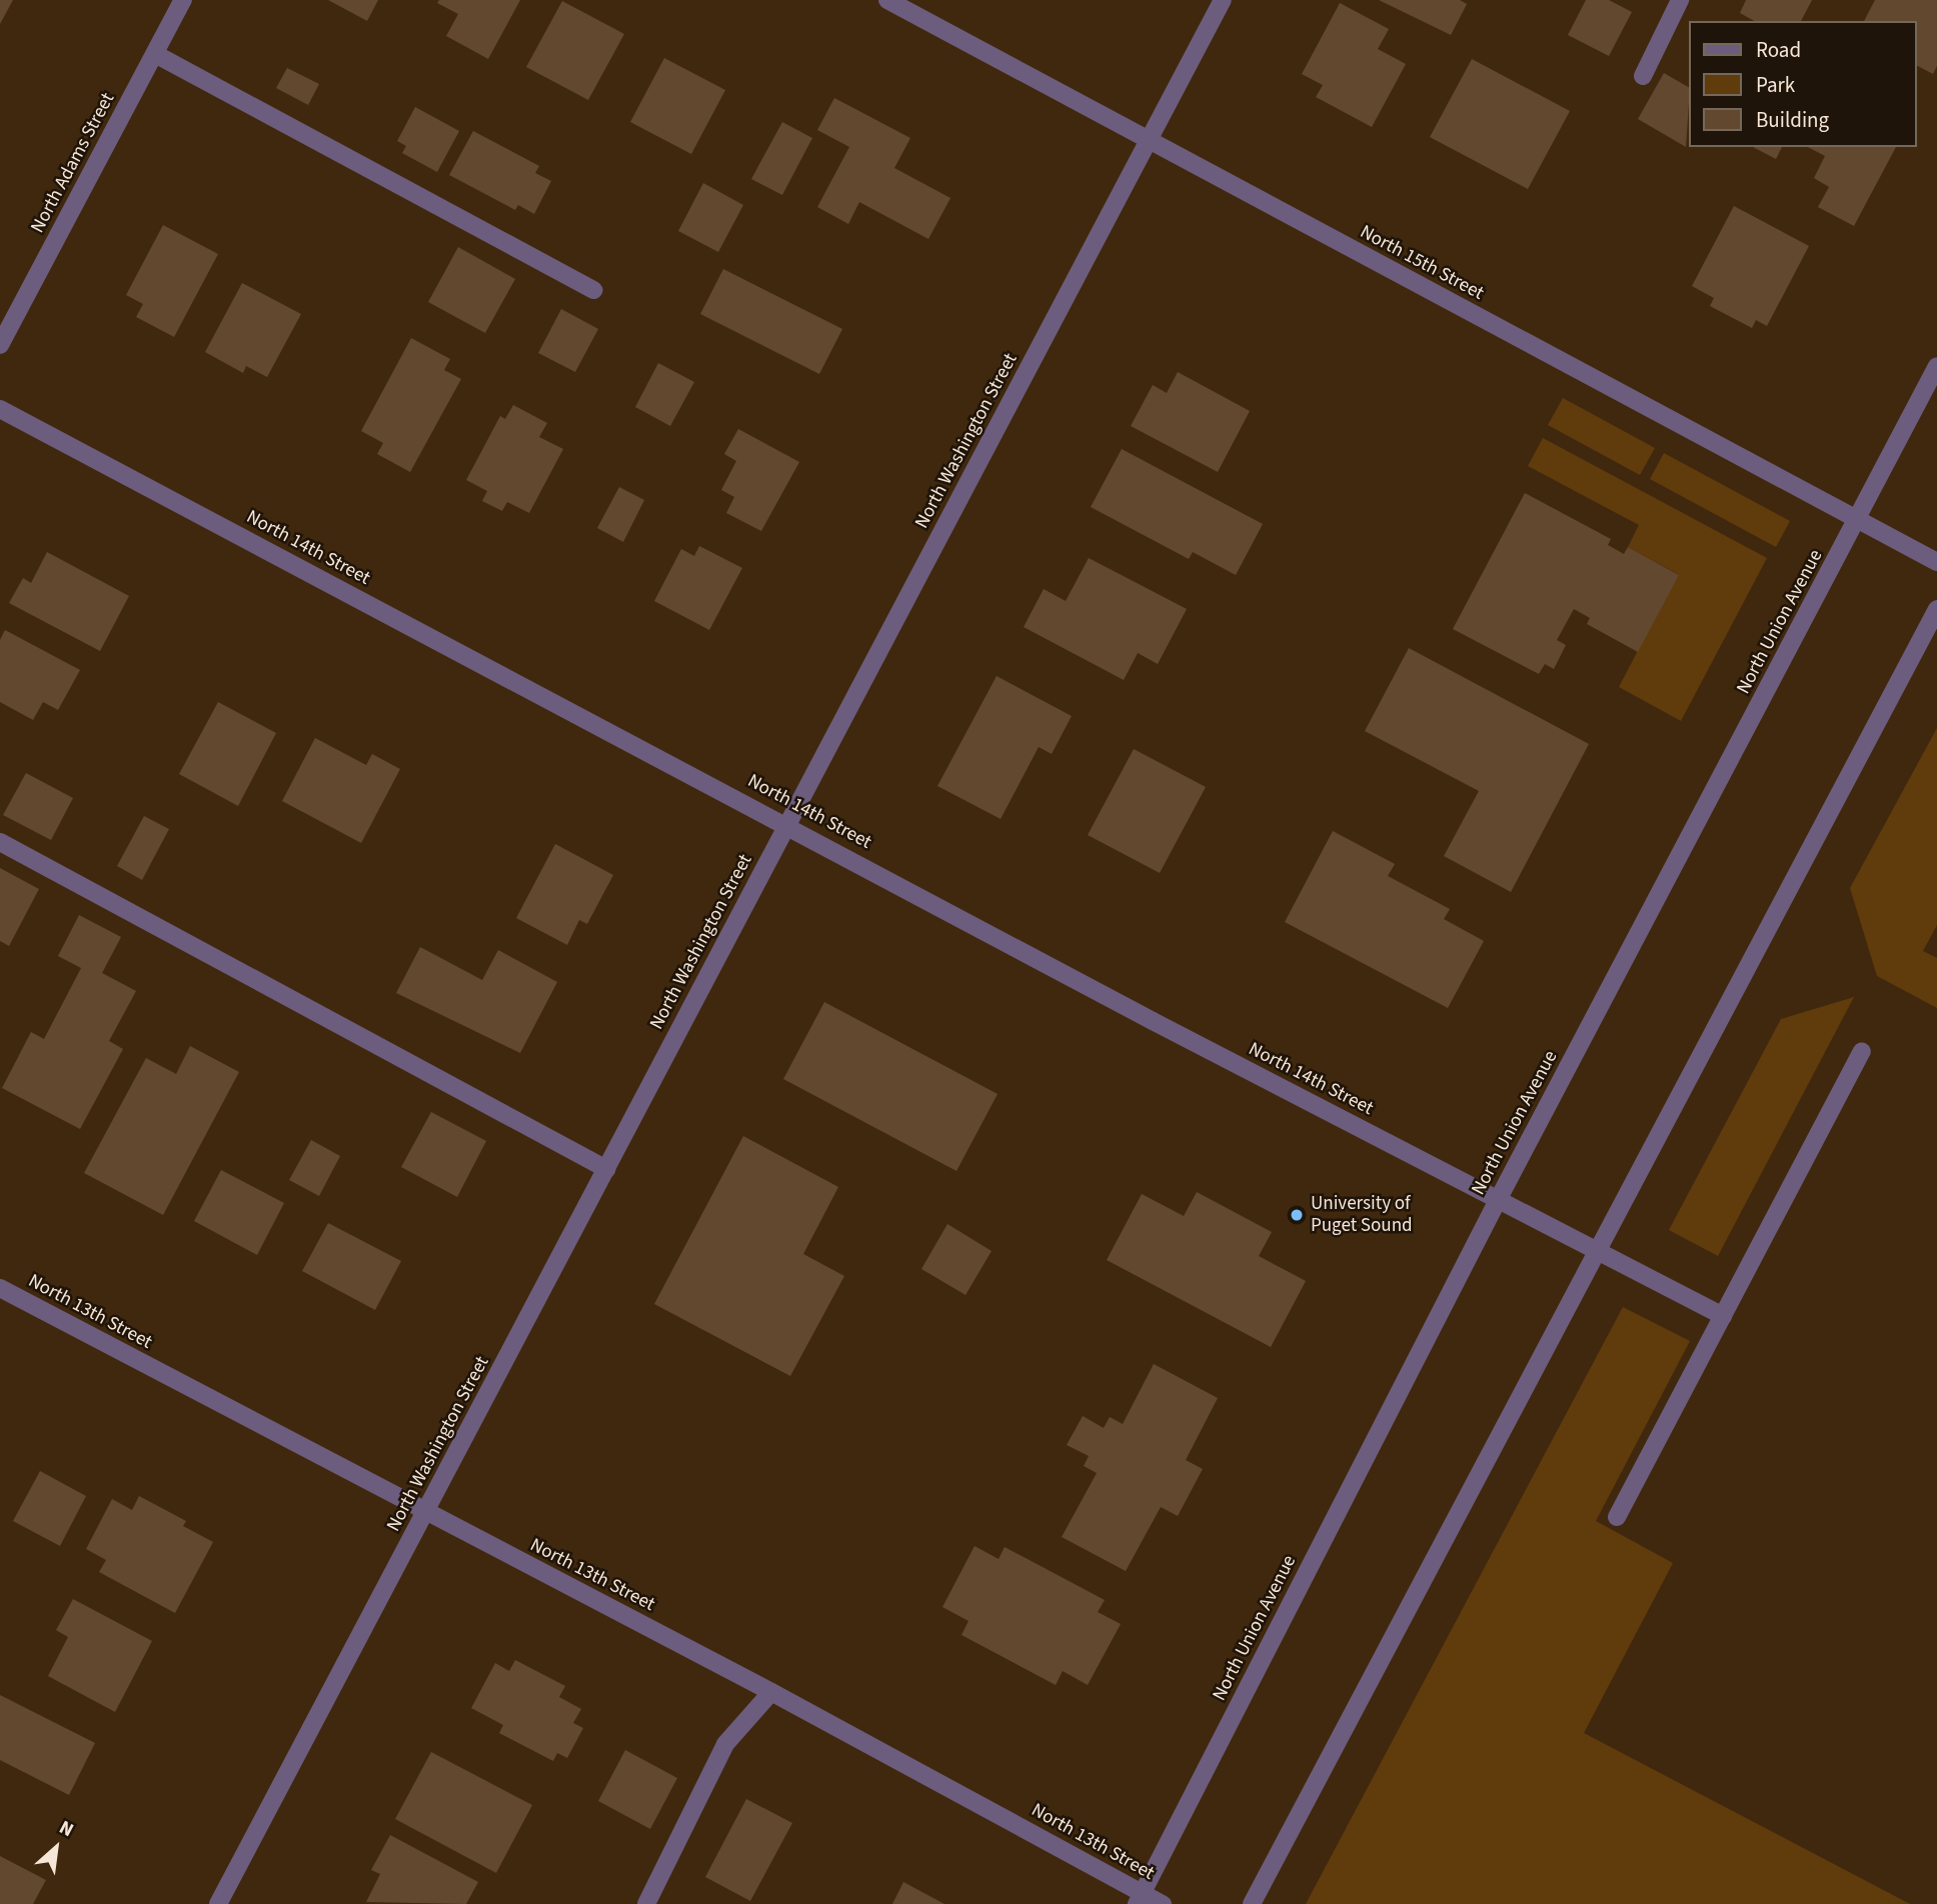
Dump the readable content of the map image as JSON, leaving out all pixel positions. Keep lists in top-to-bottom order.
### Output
{
  "streets": {
    "street": [
      "North Adams Street",
      "North 15th Street",
      "North Washington Street",
      "North 14th Street",
      "North Union Avenue",
      "North 13th Street"
    ]
  },
  "crossings": [
    ["North 15th Street", "North Washington Street"],
    ["North 15th Street", "North Union Avenue"],
    ["North Washington Street", "North 14th Street"],
    ["North Washington Street", "North 13th Street"],
    ["North 14th Street", "North Union Avenue"],
    ["North Union Avenue", "North 13th Street"]
  ],
  "places": ["University of Puget Sound"],
  "legend": ["Road", "Park", "Building"],
  "north": "top right"
}
